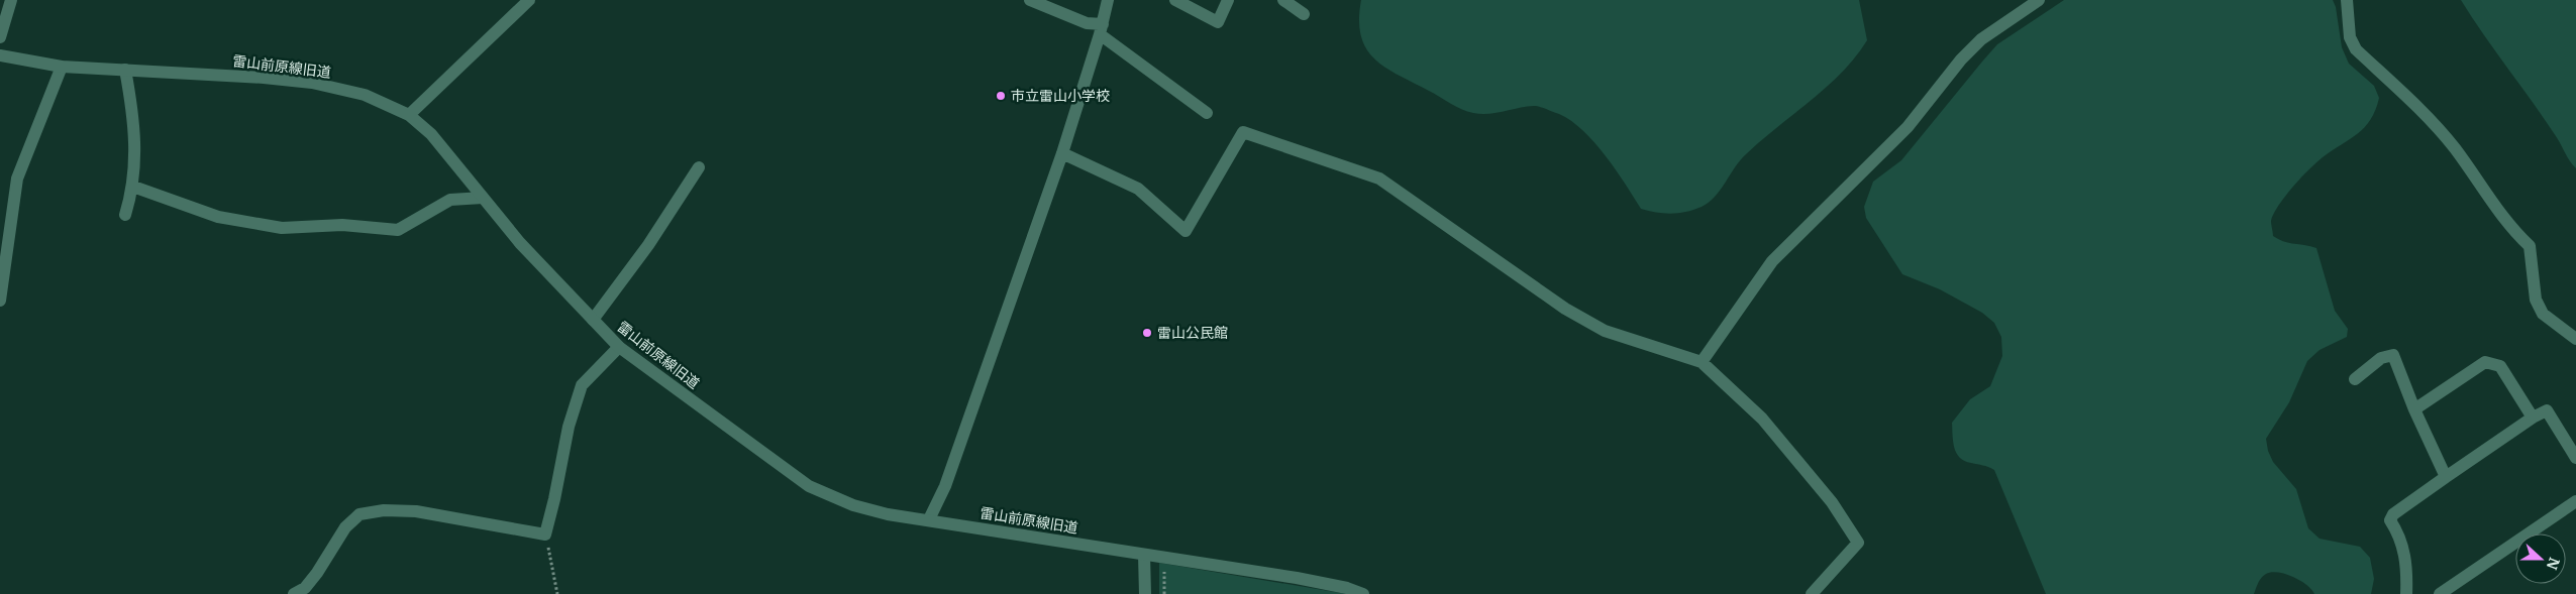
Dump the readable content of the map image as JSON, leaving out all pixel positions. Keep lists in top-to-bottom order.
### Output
{
  "streets": {
    "street": ["雷山前原線旧道"]
  },
  "places": ["市立雷山小学校", "雷山公民館"],
  "north": "right"
}
